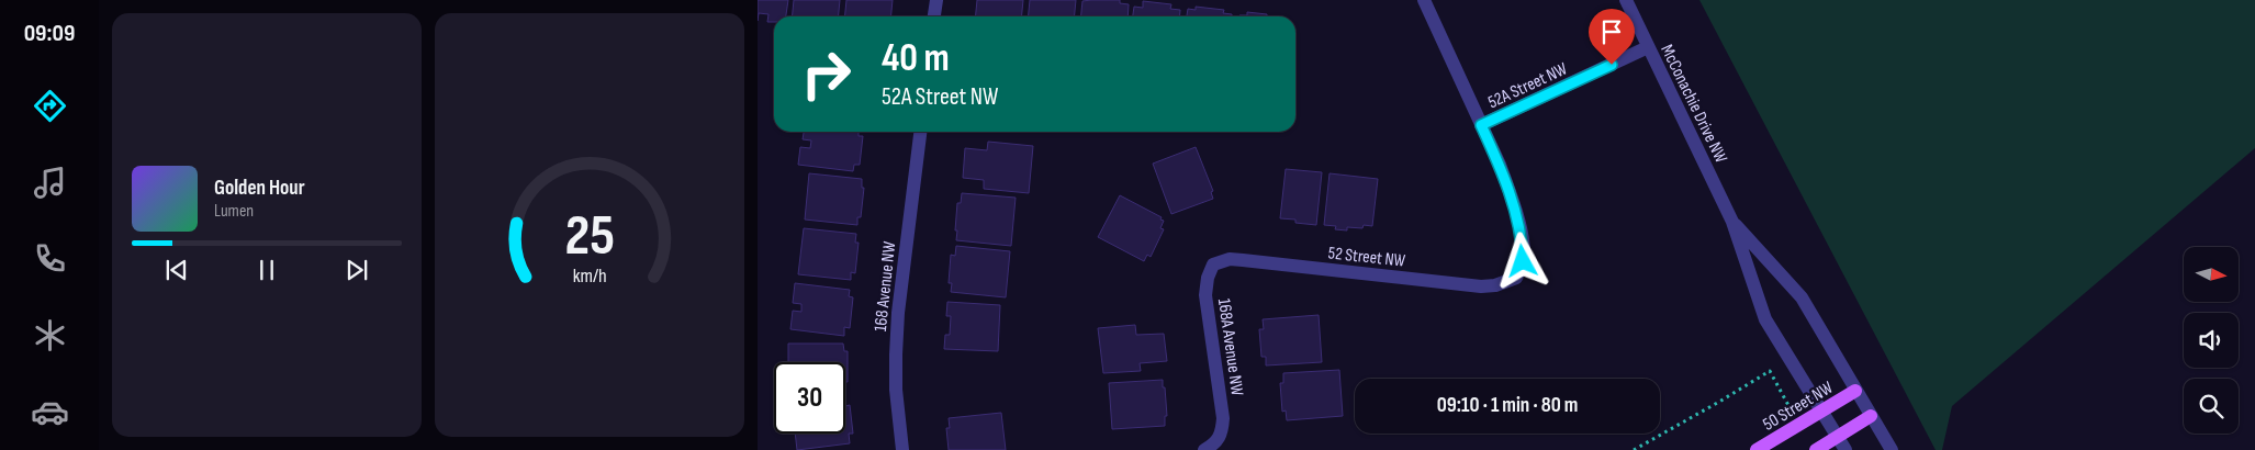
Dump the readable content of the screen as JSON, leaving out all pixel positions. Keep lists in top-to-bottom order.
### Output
{
  "streets": {
    "main road": ["50 Street NW"],
    "street": [
      "52A Street NW",
      "McConachie Drive NW",
      "52 Street NW",
      "168 Avenue NW",
      "168A Avenue NW"
    ]
  },
  "crossings": [
    ["52A Street NW", "McConachie Drive NW"],
    ["52A Street NW", "52 Street NW"],
    ["McConachie Drive NW", "50 Street NW"],
    ["52 Street NW", "168A Avenue NW"]
  ],
  "north": "right",
  "page": {
    "tabs": "09:09",
    "turn": ["40 m", "52A Street NW"],
    "song": ["Golden Hour", "Lumen"],
    "limit": "30",
    "trip": "09:10 · 1 min · 80 m",
    "gauge": ["25", "km/h"]
  }
}
